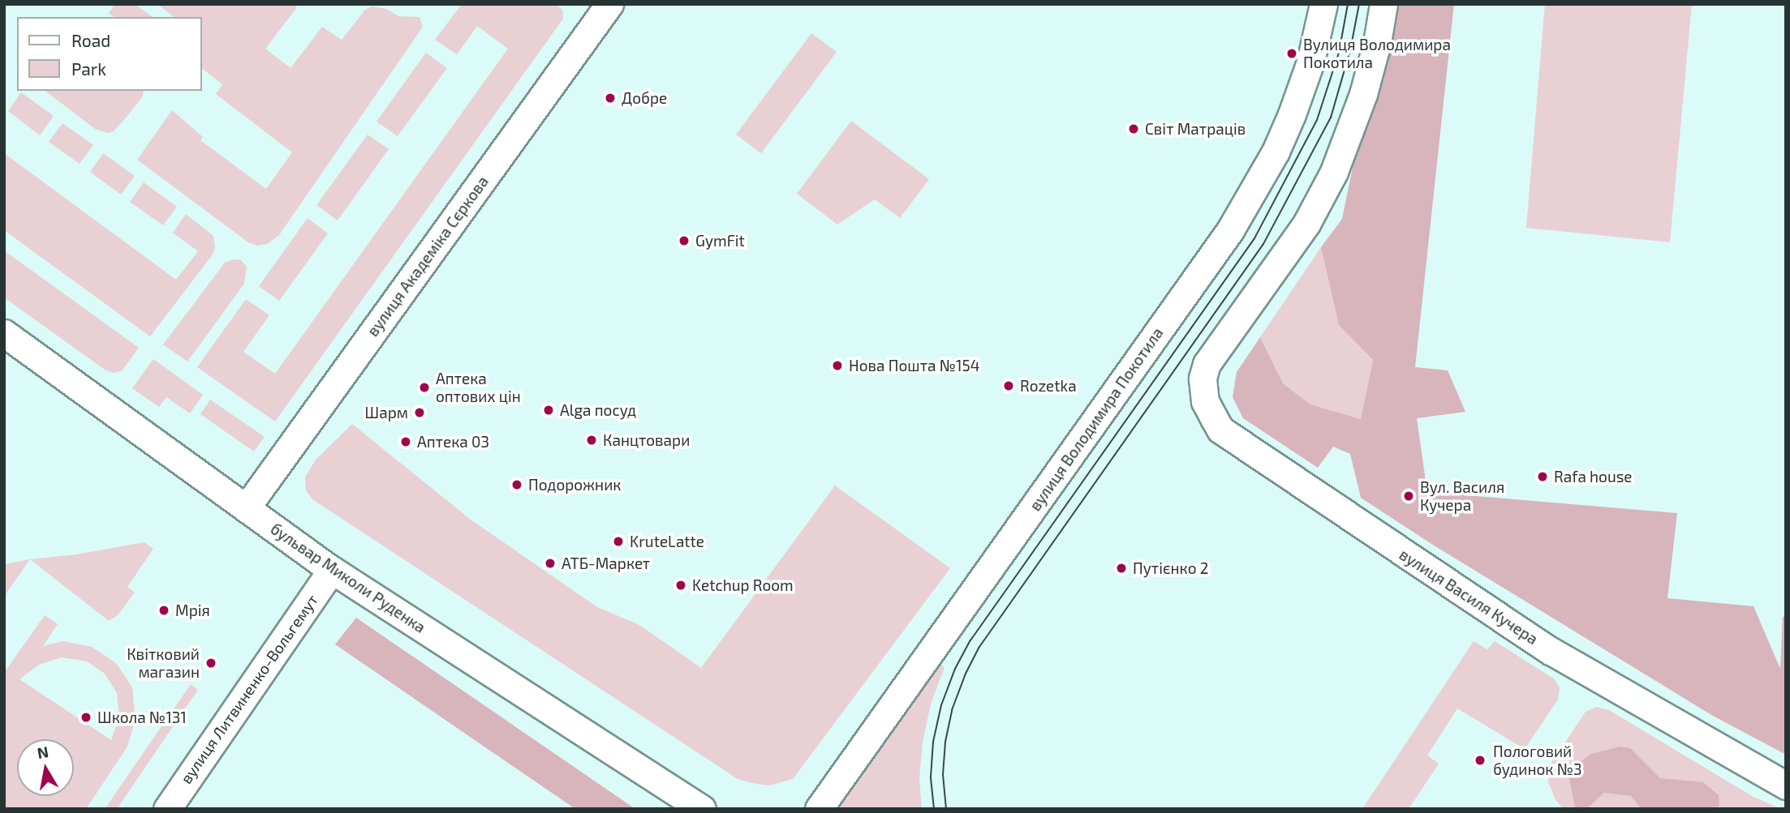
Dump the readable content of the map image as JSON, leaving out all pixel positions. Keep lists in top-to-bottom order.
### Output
{
  "streets": {
    "street": [
      "вулиця Академіка Сєркова",
      "вулиця Володимира Покотила",
      "бульвар Миколи Руденка",
      "вулиця Василя Кучера",
      "вулиця Литвиненко-Вольгемут"
    ]
  },
  "crossings": [
    ["вулиця Академіка Сєркова", "бульвар Миколи Руденка"],
    ["бульвар Миколи Руденка", "вулиця Литвиненко-Вольгемут"]
  ],
  "places": [
    "Вулиця Володимира Покотила",
    "Добре",
    "Світ Матраців",
    "GymFit",
    "Нова Пошта №154",
    "Rozetka",
    "Аптека оптових цін",
    "Alga посуд",
    "Шарм",
    "Канцтовари",
    "Аптека 03",
    "Rafa house",
    "Подорожник",
    "Вул. Василя Кучера",
    "KruteLatte",
    "АТБ-Маркет",
    "Путієнко 2",
    "Ketchup Room",
    "Мрія",
    "Квітковий магазин",
    "Школа №131",
    "Пологовий будинок №3"
  ],
  "legend": ["Road", "Park"],
  "north": "top"
}
